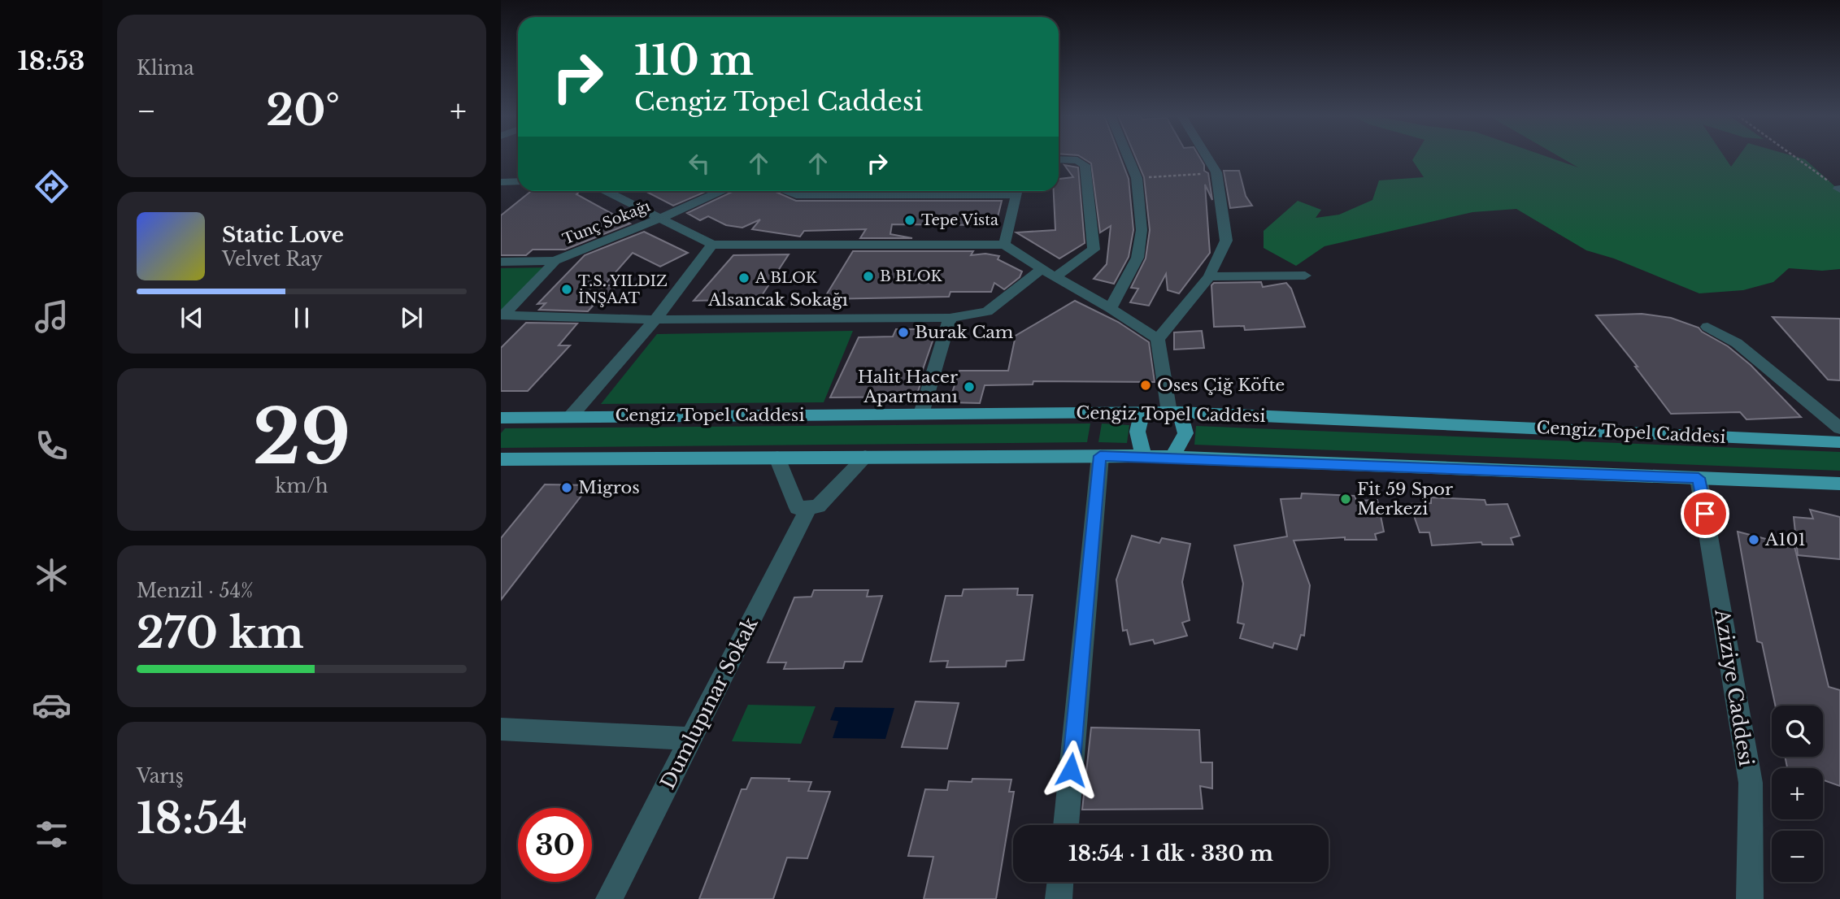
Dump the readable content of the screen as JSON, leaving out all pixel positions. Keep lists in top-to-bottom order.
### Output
{
  "streets": {
    "main road": ["Cengiz Topel Caddesi"],
    "street": [
      "Tunç Sokağı",
      "Alsancak Sokağı",
      "Aziziye Caddesi",
      "Dumlupınar Sokak"
    ]
  },
  "places": [
    "Tepe Vista",
    "B BLOK",
    "A BLOK",
    "T.S. YILDIZ İNŞAAT",
    "Burak Cam",
    "Oses Çiğ Köfte",
    "Halit Hacer Apartmanı",
    "Migros",
    "Fit 59 Spor Merkezi",
    "A101"
  ],
  "page": {
    "tabs": "18:53",
    "tile": [
      "Klima",
      ["29", "km/h"],
      ["Menzil · 54%", "270 km"],
      ["Varış", "18:54"]
    ],
    "turn": ["110 m", "Cengiz Topel Caddesi"],
    "heat": ["−", "20°", "+"],
    "song": ["Static Love", "Velvet Ray"],
    "map_buttons": ["+", "−"],
    "limit": "30",
    "trip": "18:54 · 1 dk · 330 m"
  }
}
